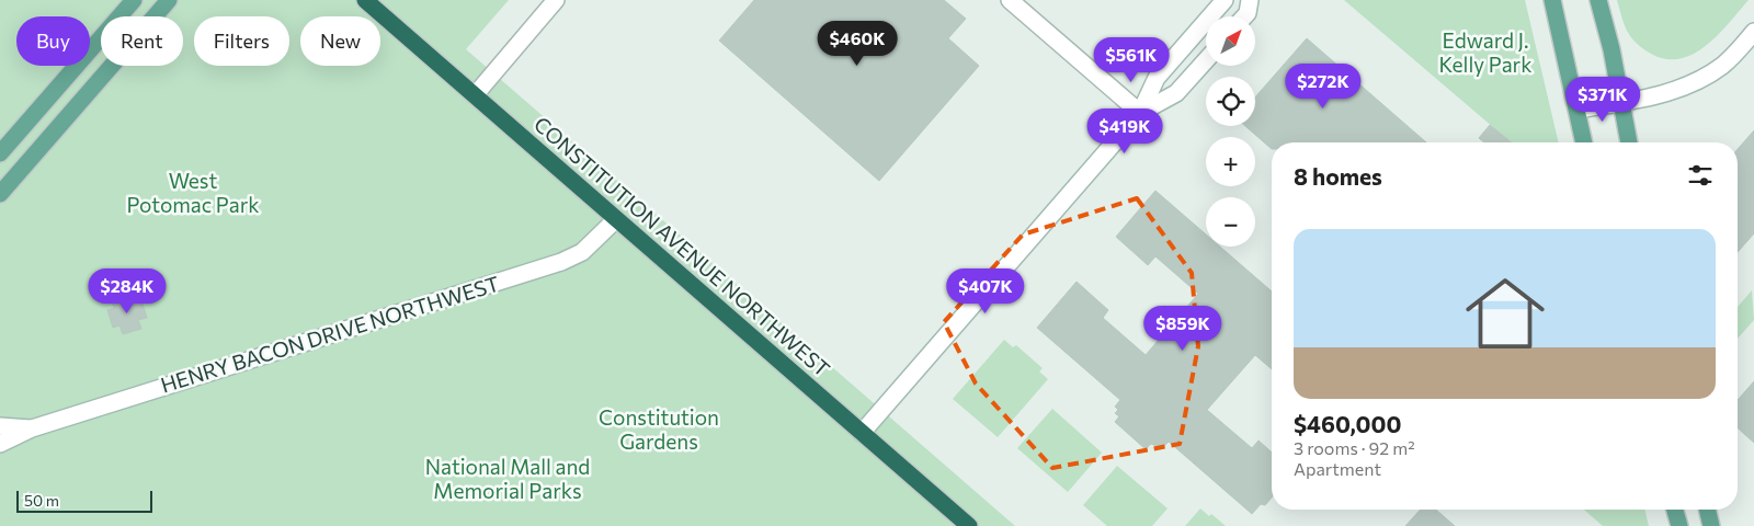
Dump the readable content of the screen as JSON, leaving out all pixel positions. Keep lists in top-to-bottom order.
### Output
{
  "streets": {
    "highway": ["CONSTITUTION AVENUE NORTHWEST"],
    "street": ["HENRY BACON DRIVE NORTHWEST"]
  },
  "crossings": [
    ["CONSTITUTION AVENUE NORTHWEST", "HENRY BACON DRIVE NORTHWEST"]
  ],
  "parks": [
    "Edward J. Kelly Park",
    "West Potomac Park",
    "Constitution Gardens",
    "National Mall and Memorial Parks"
  ],
  "scale_bar": "50 m",
  "north": "top right",
  "page": {
    "map_buttons": ["+", "−"],
    "chip": [
      "Buy",
      "Rent",
      "Filters",
      "New"
    ],
    "price": [
      "$460K",
      "$561K",
      "$272K",
      "$371K",
      "$419K",
      "$284K",
      "$407K",
      "$859K"
    ],
    "heading": "8 homes",
    "list": [
      {
        "name": "$460,000",
        "note": "3 rooms · 92 m² · Apartment"
      }
    ],
    "scale": "50 m"
  }
}
